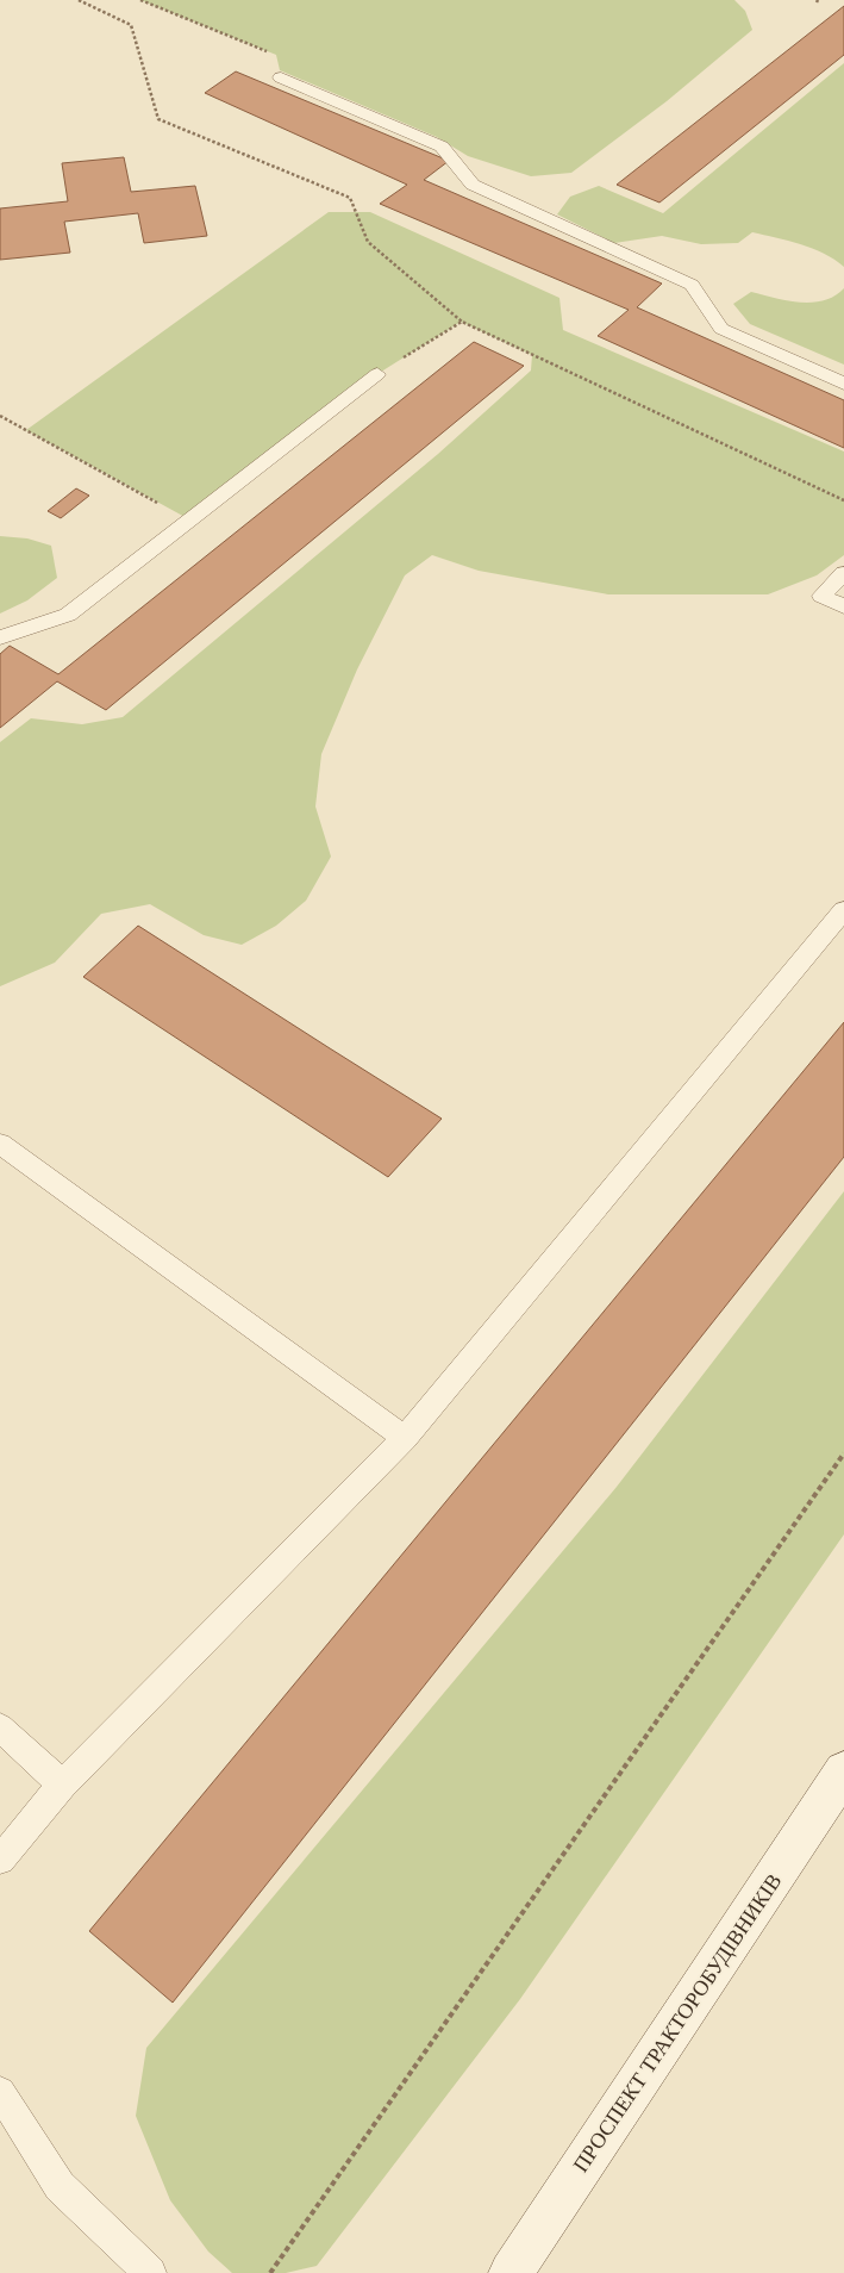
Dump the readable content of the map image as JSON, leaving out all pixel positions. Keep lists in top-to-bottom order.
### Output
{
  "streets": {
    "main road": ["ПРОСПЕКТ ТРАКТОРОБУДІВНИКІВ"]
  }
}
